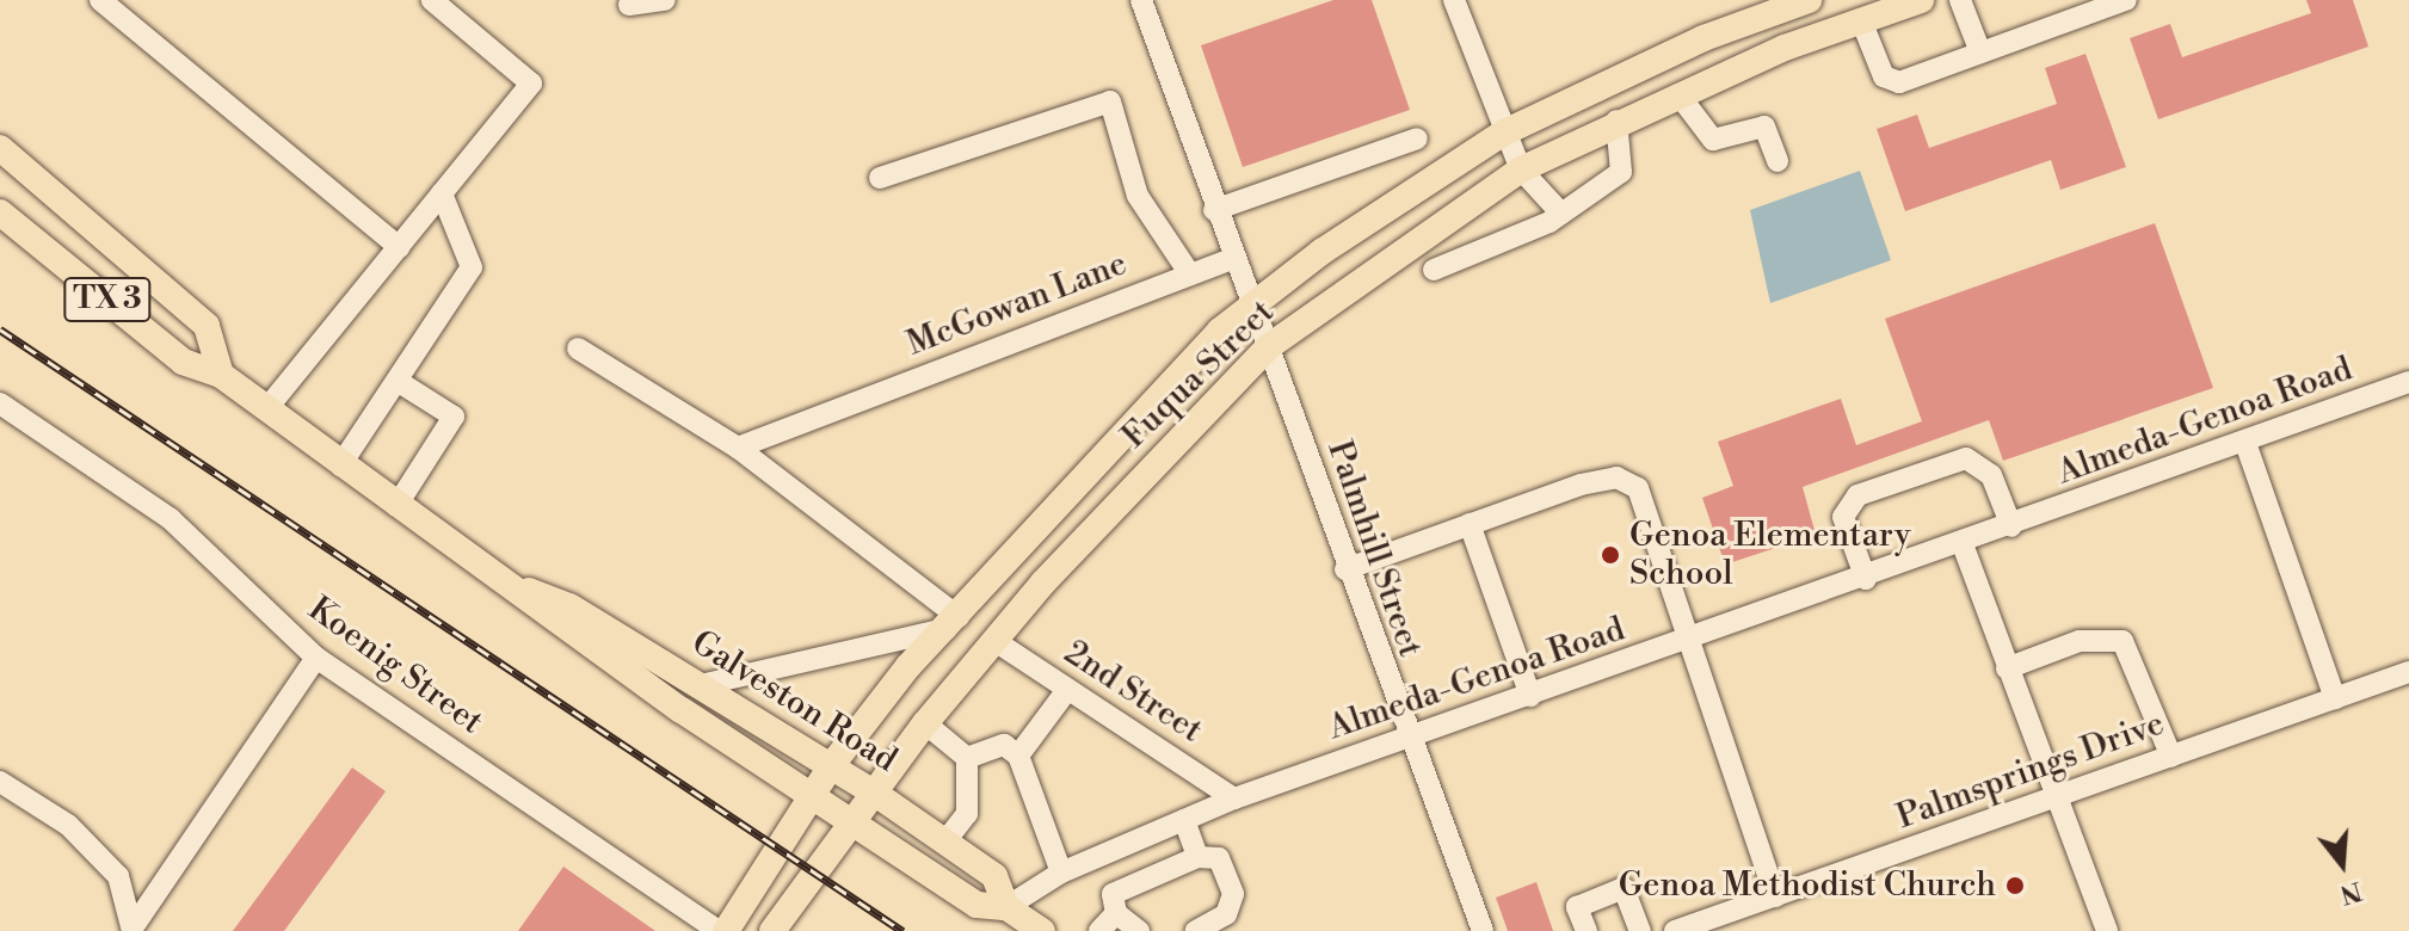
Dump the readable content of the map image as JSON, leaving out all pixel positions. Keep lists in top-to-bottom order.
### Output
{
  "streets": {
    "main road": ["TX 3", "Fuqua Street", "Galveston Road"],
    "street": [
      "McGowan Lane",
      "Almeda-Genoa Road",
      "Palmhill Street",
      "Koenig Street",
      "2nd Street",
      "Palmsprings Drive"
    ]
  },
  "crossings": [
    ["TX 3", "Galveston Road"],
    ["Fuqua Street", "Palmhill Street"],
    ["Fuqua Street", "2nd Street"],
    ["Fuqua Street", "Galveston Road"],
    ["Almeda-Genoa Road", "Palmhill Street"],
    ["Almeda-Genoa Road", "2nd Street"],
    ["Almeda-Genoa Road", "Galveston Road"]
  ],
  "places": ["Genoa Elementary School", "Genoa Methodist Church"],
  "north": "bottom"
}
